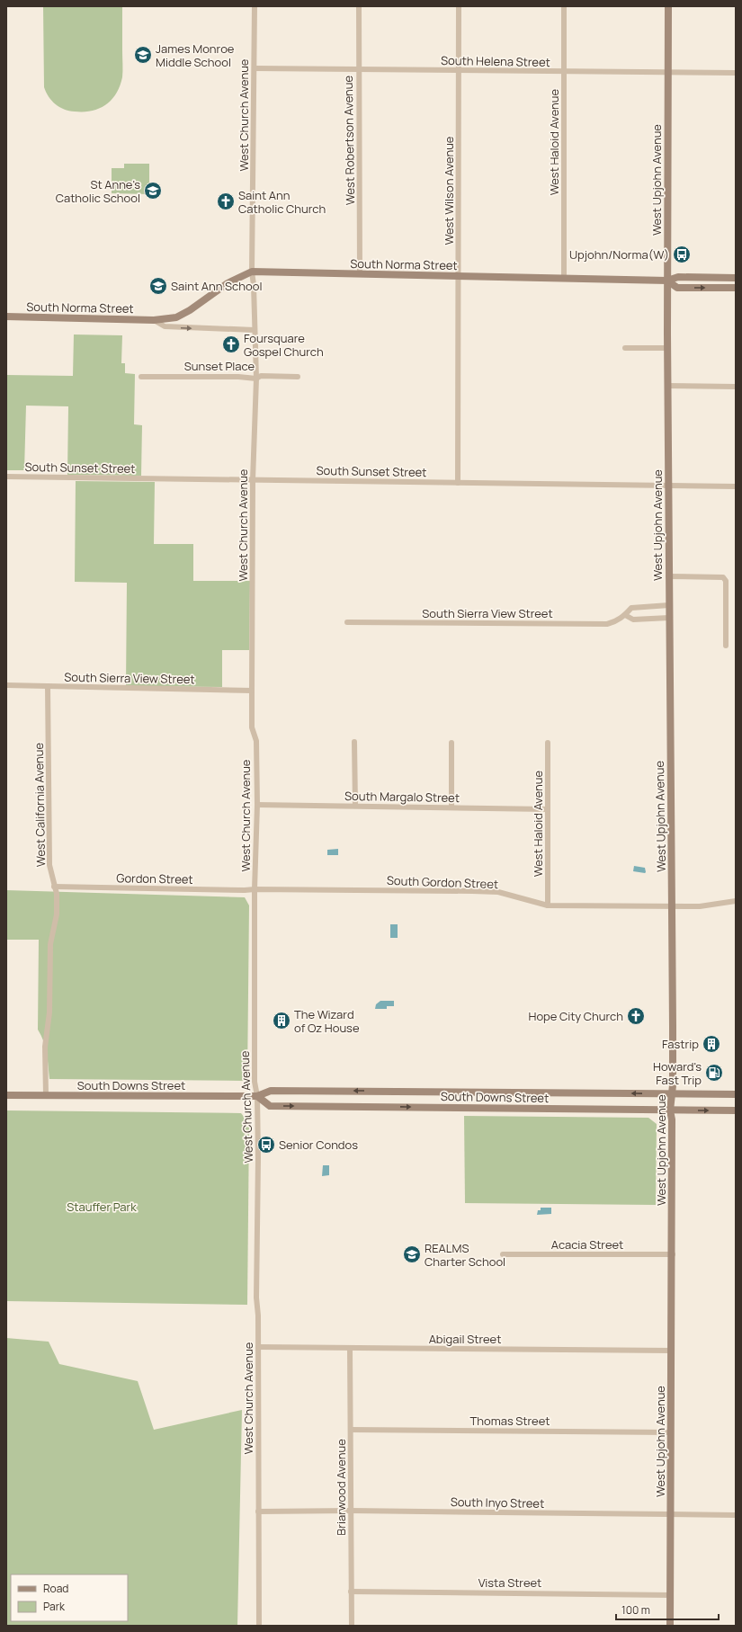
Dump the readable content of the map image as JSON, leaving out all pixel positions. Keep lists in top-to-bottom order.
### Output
{
  "streets": {
    "main road": ["West Upjohn Avenue", "South Norma Street", "South Downs Street"],
    "street": [
      "South Helena Street",
      "West Church Avenue",
      "West Robertson Avenue",
      "West Haloid Avenue",
      "West Wilson Avenue",
      "Sunset Place",
      "South Sunset Street",
      "South Sierra View Street",
      "South Margalo Street",
      "West California Avenue",
      "Gordon Street",
      "South Gordon Street",
      "Acacia Street",
      "Abigail Street",
      "Thomas Street",
      "Briarwood Avenue",
      "South Inyo Street",
      "Vista Street"
    ]
  },
  "crossings": [
    ["South Helena Street", "West Church Avenue"],
    ["South Helena Street", "West Robertson Avenue"],
    ["South Helena Street", "West Haloid Avenue"],
    ["South Helena Street", "West Upjohn Avenue"],
    ["South Helena Street", "West Wilson Avenue"],
    ["West Church Avenue", "South Norma Street"],
    ["West Church Avenue", "Sunset Place"],
    ["West Church Avenue", "South Sunset Street"],
    ["West Church Avenue", "South Sierra View Street"],
    ["West Church Avenue", "South Margalo Street"],
    ["West Church Avenue", "Gordon Street"],
    ["West Church Avenue", "South Gordon Street"],
    ["West Church Avenue", "South Downs Street"],
    ["West Church Avenue", "Abigail Street"],
    ["West Church Avenue", "South Inyo Street"],
    ["West Robertson Avenue", "South Norma Street"],
    ["West Haloid Avenue", "South Norma Street"],
    ["West Haloid Avenue", "South Margalo Street"],
    ["West Haloid Avenue", "South Gordon Street"],
    ["West Upjohn Avenue", "South Norma Street"],
    ["West Upjohn Avenue", "South Sunset Street"],
    ["West Upjohn Avenue", "South Sierra View Street"],
    ["West Upjohn Avenue", "South Gordon Street"],
    ["West Upjohn Avenue", "South Downs Street"],
    ["West Upjohn Avenue", "Acacia Street"],
    ["West Upjohn Avenue", "Abigail Street"],
    ["West Upjohn Avenue", "Thomas Street"],
    ["West Upjohn Avenue", "South Inyo Street"],
    ["West Upjohn Avenue", "Vista Street"],
    ["West Wilson Avenue", "South Norma Street"],
    ["West Wilson Avenue", "South Sunset Street"],
    ["South Sierra View Street", "West California Avenue"],
    ["West California Avenue", "Gordon Street"],
    ["West California Avenue", "South Downs Street"],
    ["Gordon Street", "South Gordon Street"],
    ["Abigail Street", "Briarwood Avenue"],
    ["Thomas Street", "Briarwood Avenue"],
    ["Briarwood Avenue", "South Inyo Street"],
    ["Briarwood Avenue", "Vista Street"]
  ],
  "parks": ["Stauffer Park"],
  "places": {
    "school or university": [
      "James Monroe Middle School",
      "St Anne's Catholic School",
      "Saint Ann School",
      "REALMS Charter School"
    ],
    "church": ["Saint Ann Catholic Church", "Foursquare Gospel Church", "Hope City Church"],
    "bus stop": ["Upjohn/Norma(W)", "Senior Condos"],
    "building": ["The Wizard of Oz House", "Fastrip"],
    "fuel station": ["Howard's Fast Trip"]
  },
  "legend": ["Road", "Park"],
  "scale_bar": "100 m"
}
